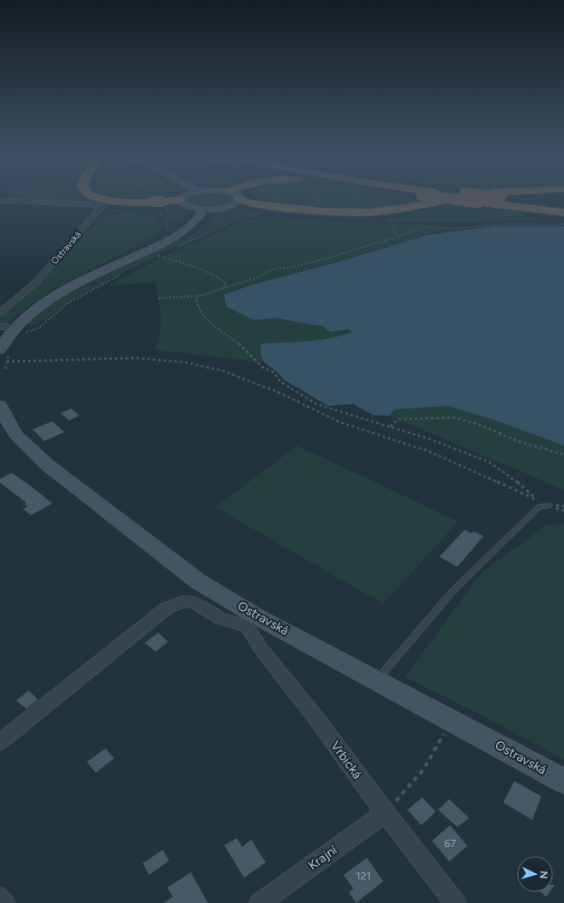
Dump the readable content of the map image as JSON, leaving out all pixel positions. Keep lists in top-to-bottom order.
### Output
{
  "streets": {
    "main road": ["Ostravská"],
    "street": ["Vrbická", "Krajní"]
  },
  "crossings": [
    ["Ostravská", "Vrbická"],
    ["Vrbická", "Krajní"]
  ],
  "house_numbers": ["67", "121"],
  "north": "right"
}
